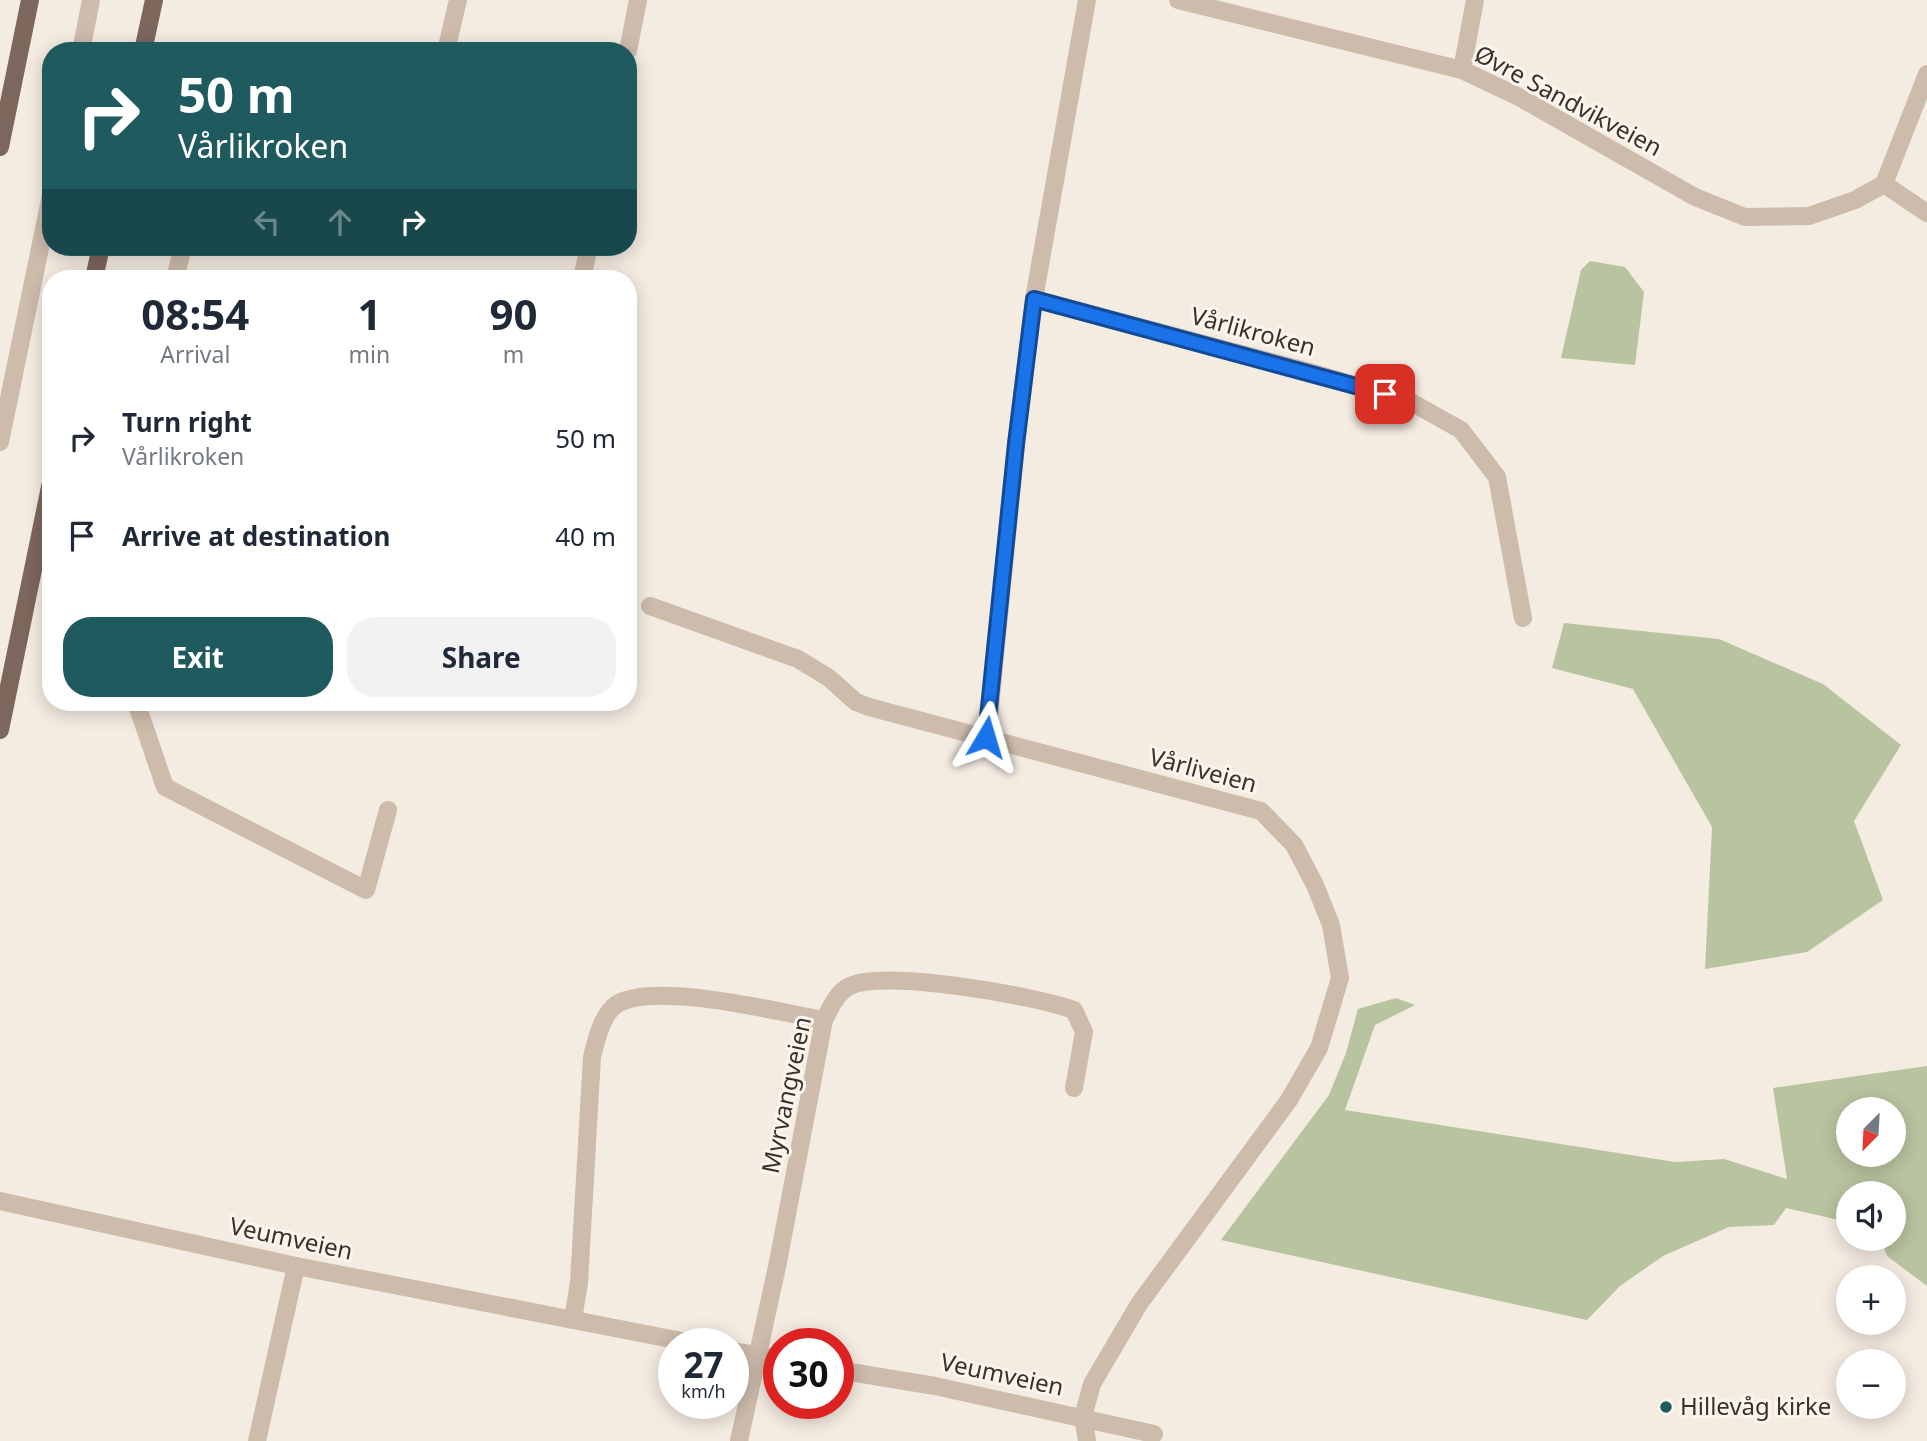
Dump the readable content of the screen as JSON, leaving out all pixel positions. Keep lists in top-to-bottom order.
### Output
{
  "streets": {
    "street": [
      "Øvre Sandvikveien",
      "Vårlikroken",
      "Vårliveien",
      "Myrvangveien",
      "Veumveien"
    ]
  },
  "crossings": [
    ["Vårliveien", "Veumveien"]
  ],
  "places": ["Hillevåg kirke"],
  "north": "bottom left",
  "page": {
    "turn": ["50 m", "Vårlikroken"],
    "eta": [
      "08:54",
      "Arrival",
      "1",
      "min",
      "90",
      "m"
    ],
    "list": [
      {
        "name": "Turn right",
        "note": "Vårlikroken",
        "value": "50 m"
      },
      {
        "name": "Arrive at destination",
        "value": "40 m"
      }
    ],
    "buttons": ["Exit", "Share"],
    "map_buttons": ["+", "−"],
    "speed": "27 km/h",
    "limit": "30"
  }
}
